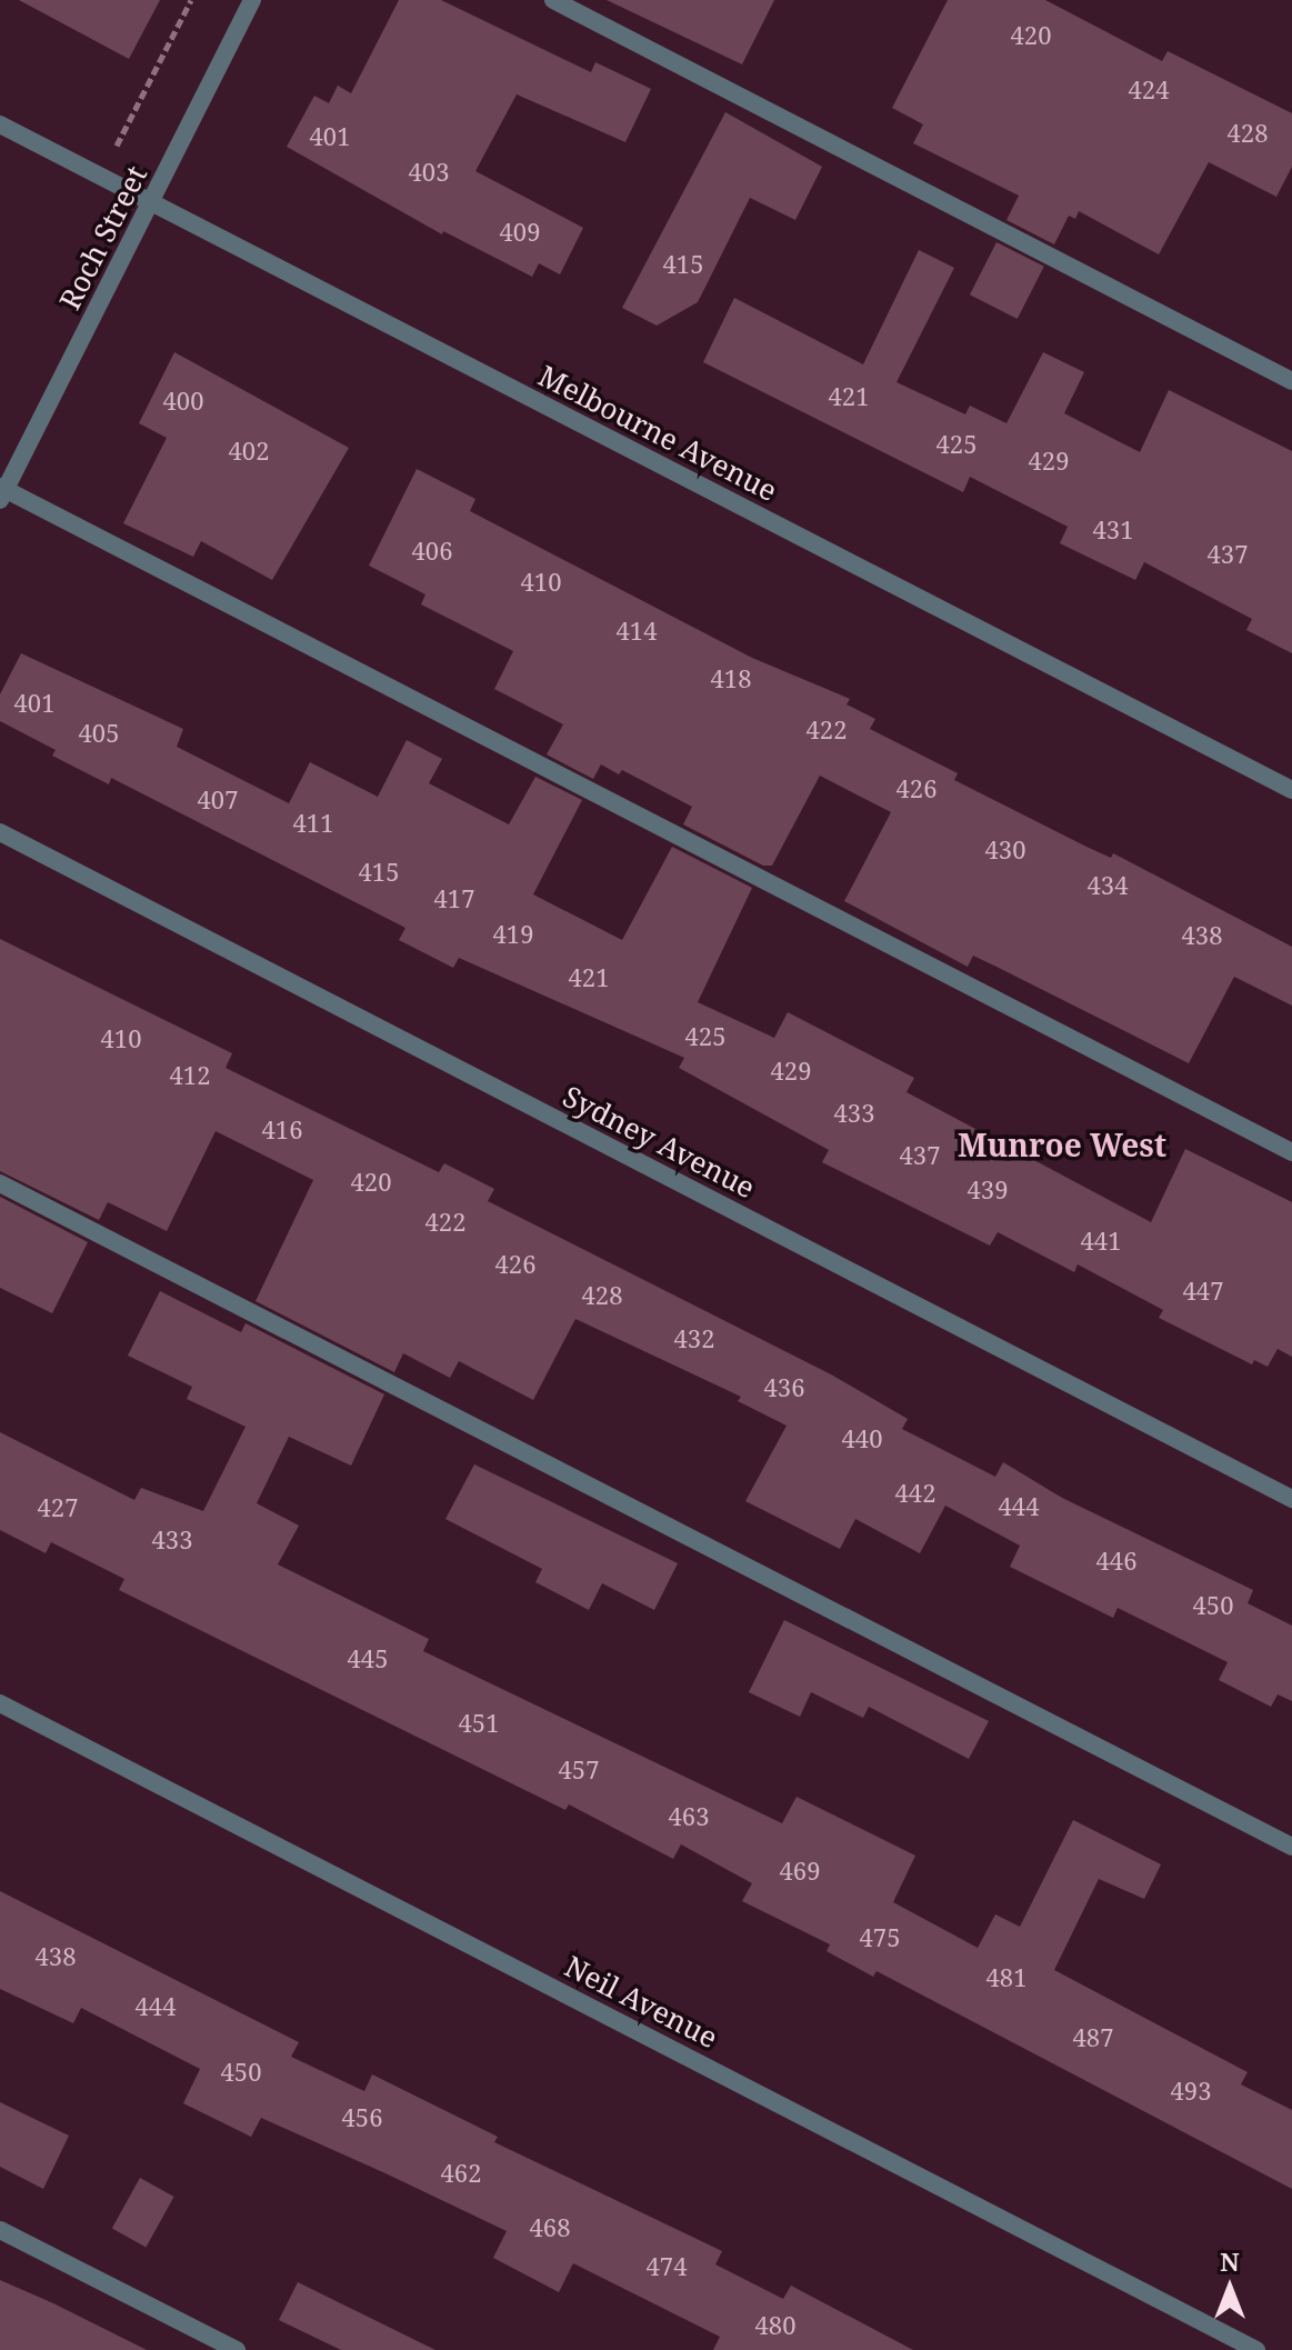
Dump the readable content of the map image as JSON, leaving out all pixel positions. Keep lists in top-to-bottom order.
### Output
{
  "streets": {
    "street": [
      "Roch Street",
      "Melbourne Avenue",
      "Sydney Avenue",
      "Neil Avenue"
    ]
  },
  "crossings": [
    ["Roch Street", "Melbourne Avenue"]
  ],
  "districts": ["Munroe West"],
  "house_numbers": [
    "420",
    "424",
    "428",
    "401",
    "403",
    "409",
    "415",
    "421",
    "400",
    "425",
    "402",
    "429",
    "431",
    "406",
    "437",
    "410",
    "414",
    "418",
    "401",
    "422",
    "405",
    "426",
    "407",
    "411",
    "430",
    "415",
    "434",
    "417",
    "419",
    "438",
    "421",
    "425",
    "410",
    "429",
    "412",
    "433",
    "416",
    "437",
    "420",
    "439",
    "422",
    "441",
    "426",
    "447",
    "428",
    "432",
    "436",
    "440",
    "442",
    "444",
    "427",
    "433",
    "446",
    "450",
    "445",
    "451",
    "457",
    "463",
    "469",
    "475",
    "438",
    "481",
    "444",
    "487",
    "450",
    "493",
    "456",
    "462",
    "468",
    "474",
    "480"
  ],
  "north": "top"
}
